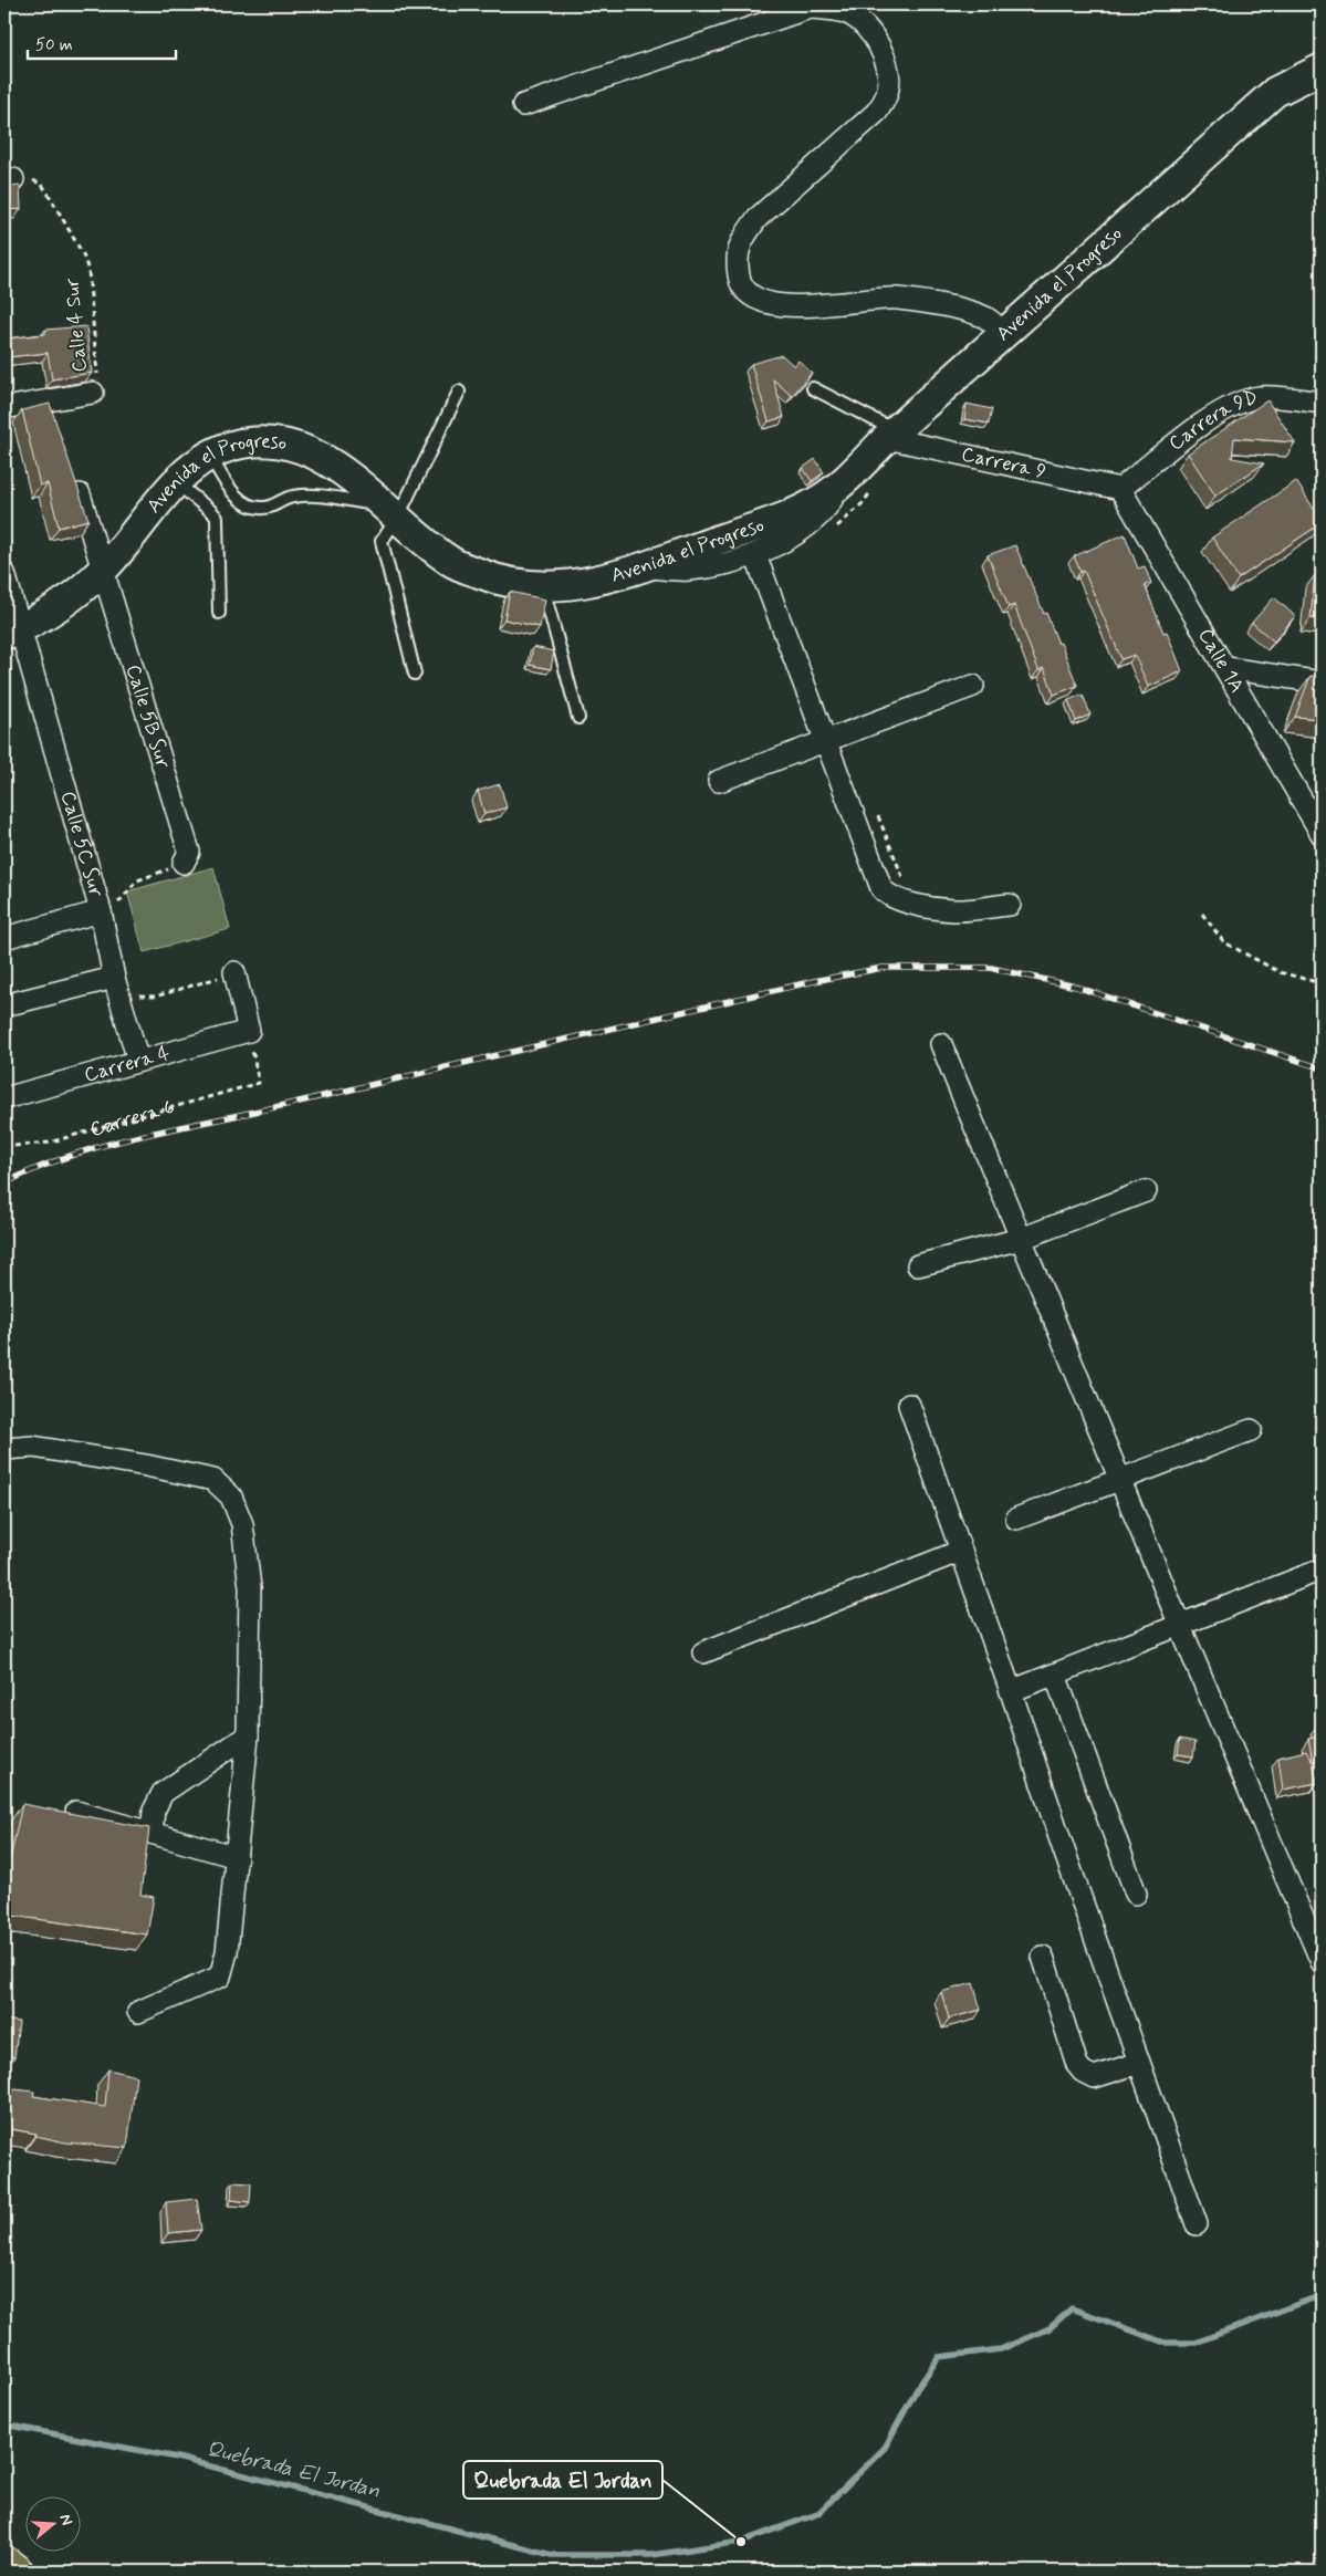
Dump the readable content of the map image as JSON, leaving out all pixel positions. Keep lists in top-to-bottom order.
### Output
{
  "streets": {
    "main road": ["Avenida el Progreso"],
    "street": [
      "Carrera 9D",
      "Carrera 9",
      "Calle 1A",
      "Calle 5B Sur",
      "Calle 5C Sur",
      "Carrera 4"
    ],
    "path": ["Calle 4 Sur", "Carrera 6"]
  },
  "crossings": [
    ["Avenida el Progreso", "Carrera 9"],
    ["Avenida el Progreso", "Calle 5B Sur"],
    ["Avenida el Progreso", "Calle 5C Sur"],
    ["Carrera 9D", "Carrera 9"],
    ["Carrera 9D", "Calle 1A"],
    ["Carrera 9", "Calle 1A"],
    ["Calle 5C Sur", "Carrera 4"],
    ["Carrera 4", "Carrera 6"]
  ],
  "water": ["Quebrada El Jordan"],
  "places": ["Quebrada El Jordan"],
  "scale_bar": "50 m",
  "north": "right"
}
